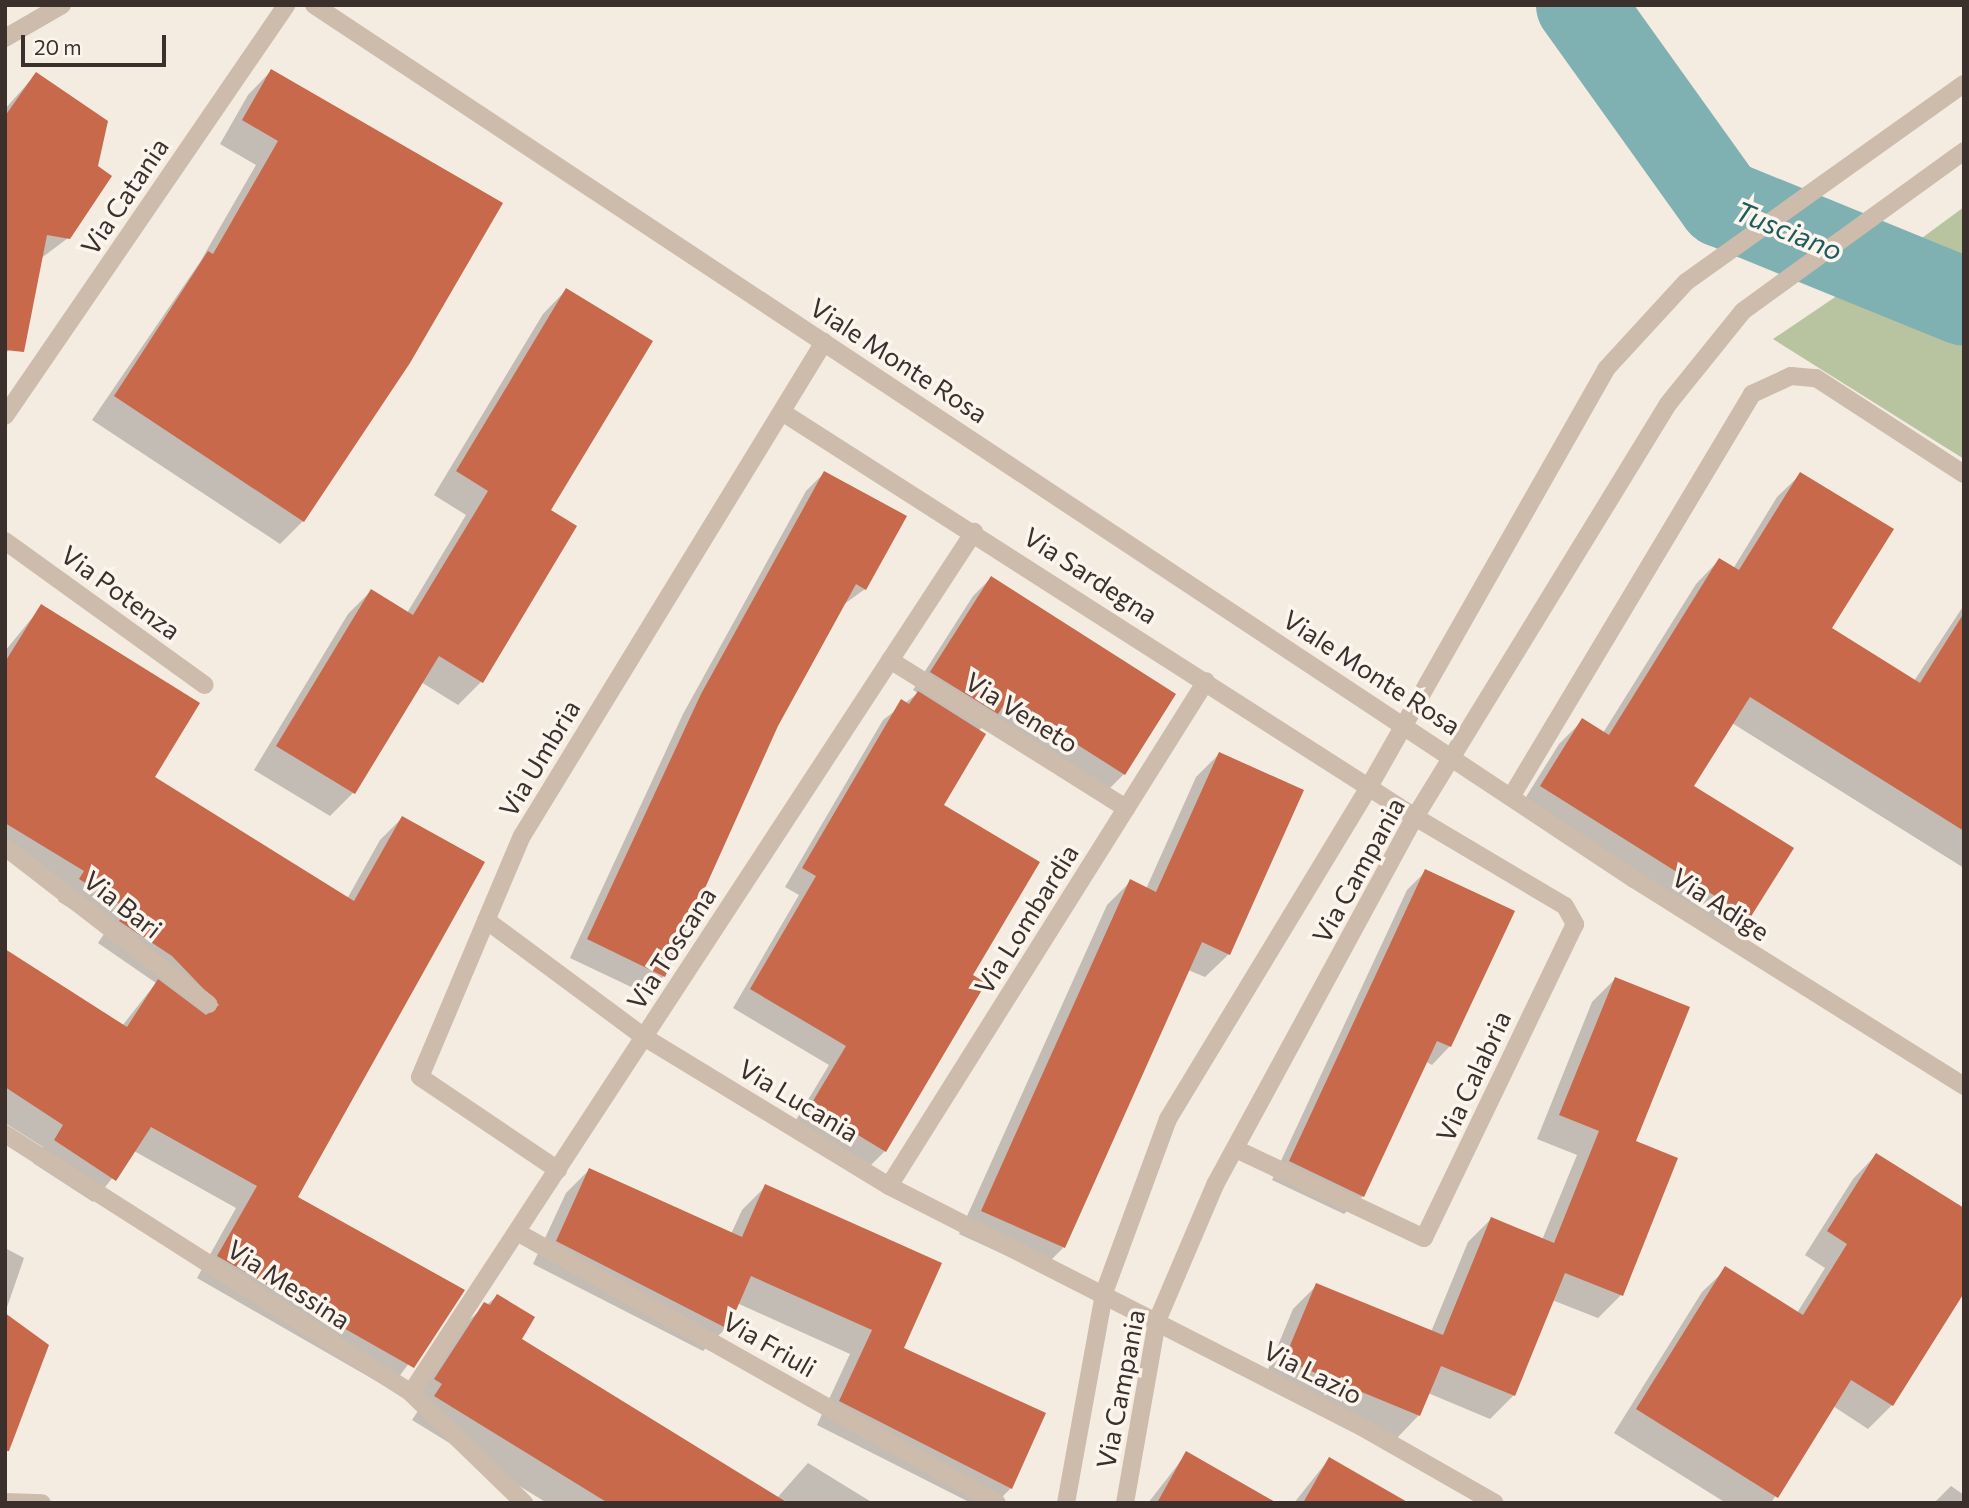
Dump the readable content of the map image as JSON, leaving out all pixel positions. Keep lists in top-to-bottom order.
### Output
{
  "streets": {
    "street": [
      "Via Catania",
      "Viale Monte Rosa",
      "Via Sardegna",
      "Via Potenza",
      "Via Veneto",
      "Via Umbria",
      "Via Campania",
      "Via Bari",
      "Via Adige",
      "Via Lombardia",
      "Via Toscana",
      "Via Calabria",
      "Via Lucania",
      "Via Messina",
      "Via Friuli",
      "Via Lazio"
    ]
  },
  "crossings": [
    ["Viale Monte Rosa", "Via Umbria"],
    ["Viale Monte Rosa", "Via Campania"],
    ["Viale Monte Rosa", "Via Adige"],
    ["Via Sardegna", "Via Umbria"],
    ["Via Sardegna", "Via Campania"],
    ["Via Sardegna", "Via Lombardia"],
    ["Via Sardegna", "Via Toscana"],
    ["Via Sardegna", "Via Calabria"],
    ["Via Veneto", "Via Lombardia"],
    ["Via Veneto", "Via Toscana"],
    ["Via Umbria", "Via Toscana"],
    ["Via Umbria", "Via Lucania"],
    ["Via Campania", "Via Adige"],
    ["Via Campania", "Via Calabria"],
    ["Via Campania", "Via Lucania"],
    ["Via Campania", "Via Lazio"],
    ["Via Lombardia", "Via Lucania"],
    ["Via Toscana", "Via Lucania"],
    ["Via Toscana", "Via Messina"],
    ["Via Toscana", "Via Friuli"],
    ["Via Lucania", "Via Lazio"]
  ],
  "water": ["Tusciano"],
  "scale_bar": "20 m"
}
